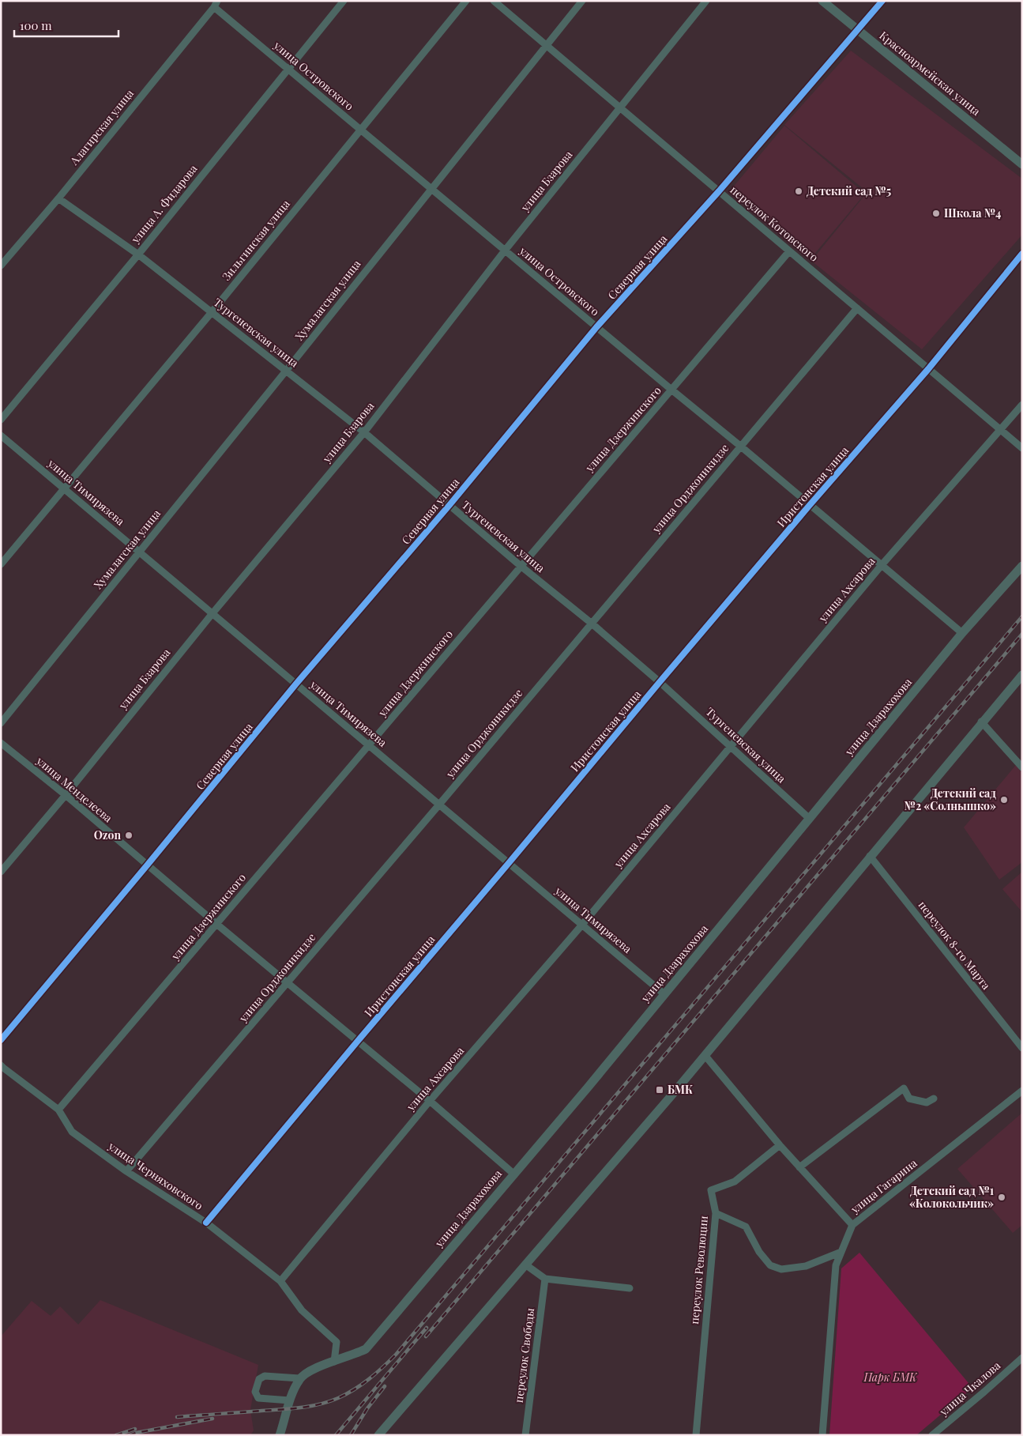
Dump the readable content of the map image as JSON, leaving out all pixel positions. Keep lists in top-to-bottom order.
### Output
{
  "streets": {
    "street": [
      "Красноармейская улица",
      "улица Островского",
      "Алагирская улица",
      "улица Бзарова",
      "улица А. Фидарова",
      "переулок Котовского",
      "Зильгинская улица",
      "Северная улица",
      "Хумалагская улица",
      "Тургеневская улица",
      "улица Дзержинского",
      "Иристонская улица",
      "улица Орджоникидзе",
      "улица Тимирязева",
      "улица Ахсарова",
      "улица Дзарахохова",
      "улица Менделеева",
      "переулок 8-го Марта",
      "улица Черняховского",
      "улица Гагарина",
      "переулок Революции",
      "переулок Свободы",
      "улица Чкалова"
    ]
  },
  "crossings": [
    ["Красноармейская улица", "Северная улица"],
    ["улица Островского", "Алагирская улица"],
    ["улица Островского", "улица Бзарова"],
    ["улица Островского", "улица А. Фидарова"],
    ["улица Островского", "Зильгинская улица"],
    ["улица Островского", "Северная улица"],
    ["улица Островского", "Хумалагская улица"],
    ["улица Островского", "улица Дзержинского"],
    ["улица Островского", "Иристонская улица"],
    ["улица Островского", "улица Орджоникидзе"],
    ["улица Островского", "улица Ахсарова"],
    ["улица Островского", "улица Дзарахохова"],
    ["Алагирская улица", "Тургеневская улица"],
    ["улица Бзарова", "переулок Котовского"],
    ["улица Бзарова", "Тургеневская улица"],
    ["улица Бзарова", "улица Тимирязева"],
    ["улица Бзарова", "улица Менделеева"],
    ["улица А. Фидарова", "Тургеневская улица"],
    ["переулок Котовского", "Северная улица"],
    ["переулок Котовского", "Хумалагская улица"],
    ["переулок Котовского", "улица Дзержинского"],
    ["переулок Котовского", "Иристонская улица"],
    ["переулок Котовского", "улица Орджоникидзе"],
    ["переулок Котовского", "улица Ахсарова"],
    ["Зильгинская улица", "Тургеневская улица"],
    ["Зильгинская улица", "улица Тимирязева"],
    ["Северная улица", "Тургеневская улица"],
    ["Северная улица", "улица Тимирязева"],
    ["Северная улица", "улица Менделеева"],
    ["Хумалагская улица", "Тургеневская улица"],
    ["Хумалагская улица", "улица Тимирязева"],
    ["Тургеневская улица", "улица Дзержинского"],
    ["Тургеневская улица", "Иристонская улица"],
    ["Тургеневская улица", "улица Орджоникидзе"],
    ["Тургеневская улица", "улица Ахсарова"],
    ["Тургеневская улица", "улица Дзарахохова"],
    ["улица Дзержинского", "улица Тимирязева"],
    ["улица Дзержинского", "улица Менделеева"],
    ["улица Дзержинского", "улица Черняховского"],
    ["Иристонская улица", "улица Тимирязева"],
    ["Иристонская улица", "улица Менделеева"],
    ["Иристонская улица", "улица Черняховского"],
    ["улица Орджоникидзе", "улица Тимирязева"],
    ["улица Орджоникидзе", "улица Менделеева"],
    ["улица Орджоникидзе", "улица Черняховского"],
    ["улица Тимирязева", "улица Ахсарова"],
    ["улица Тимирязева", "улица Дзарахохова"],
    ["улица Ахсарова", "улица Менделеева"],
    ["улица Ахсарова", "улица Черняховского"],
    ["улица Дзарахохова", "улица Менделеева"],
    ["улица Дзарахохова", "улица Черняховского"]
  ],
  "parks": ["Парк БМК"],
  "places": {
    "other": [
      "Детский сад №5",
      "Школа №4",
      "Детский сад №2 «Солнышко»",
      "Ozon",
      "Детский сад №1 «Колокольчик»"
    ],
    "transit": ["БМК"]
  },
  "scale_bar": "100 m"
}
